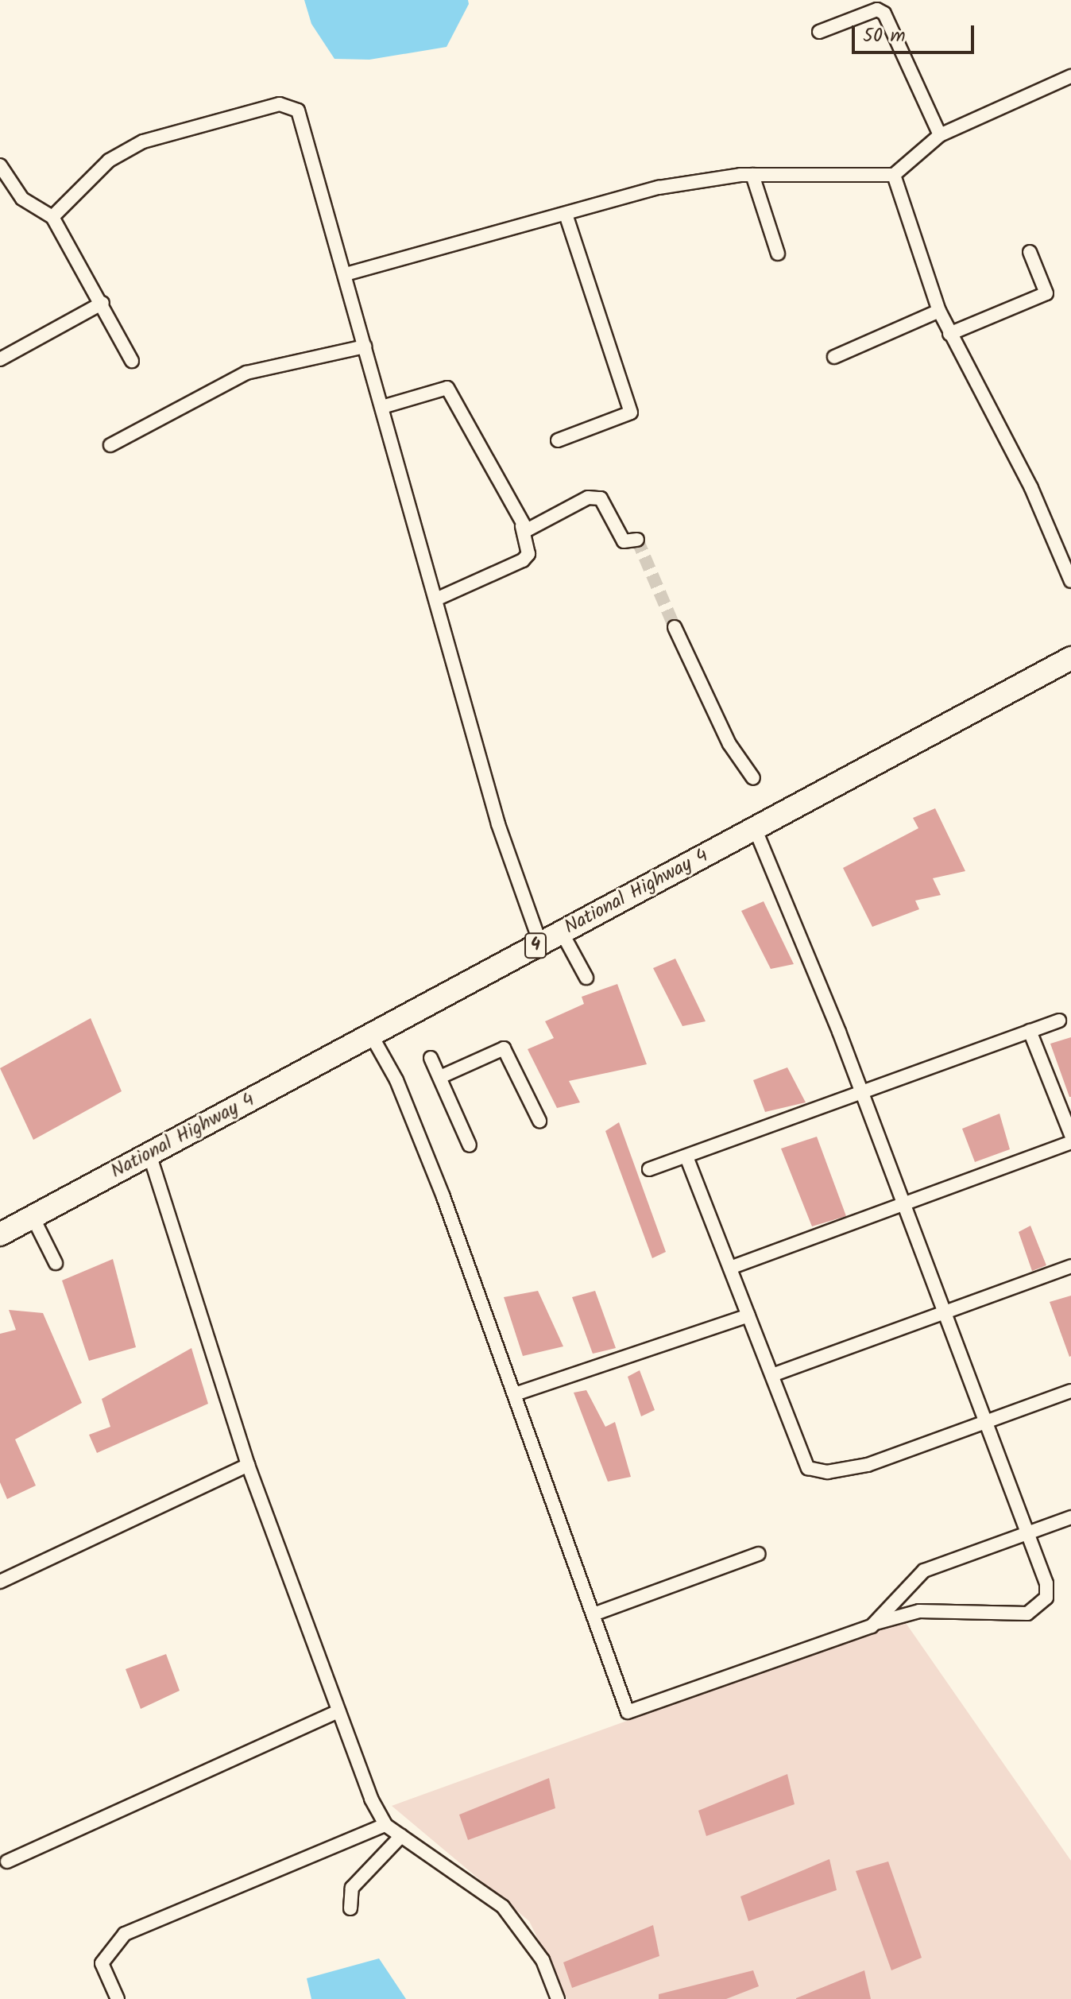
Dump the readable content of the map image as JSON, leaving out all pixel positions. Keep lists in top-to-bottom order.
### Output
{
  "streets": {
    "highway": ["National Highway 4", "4"]
  },
  "scale_bar": "50 m"
}
